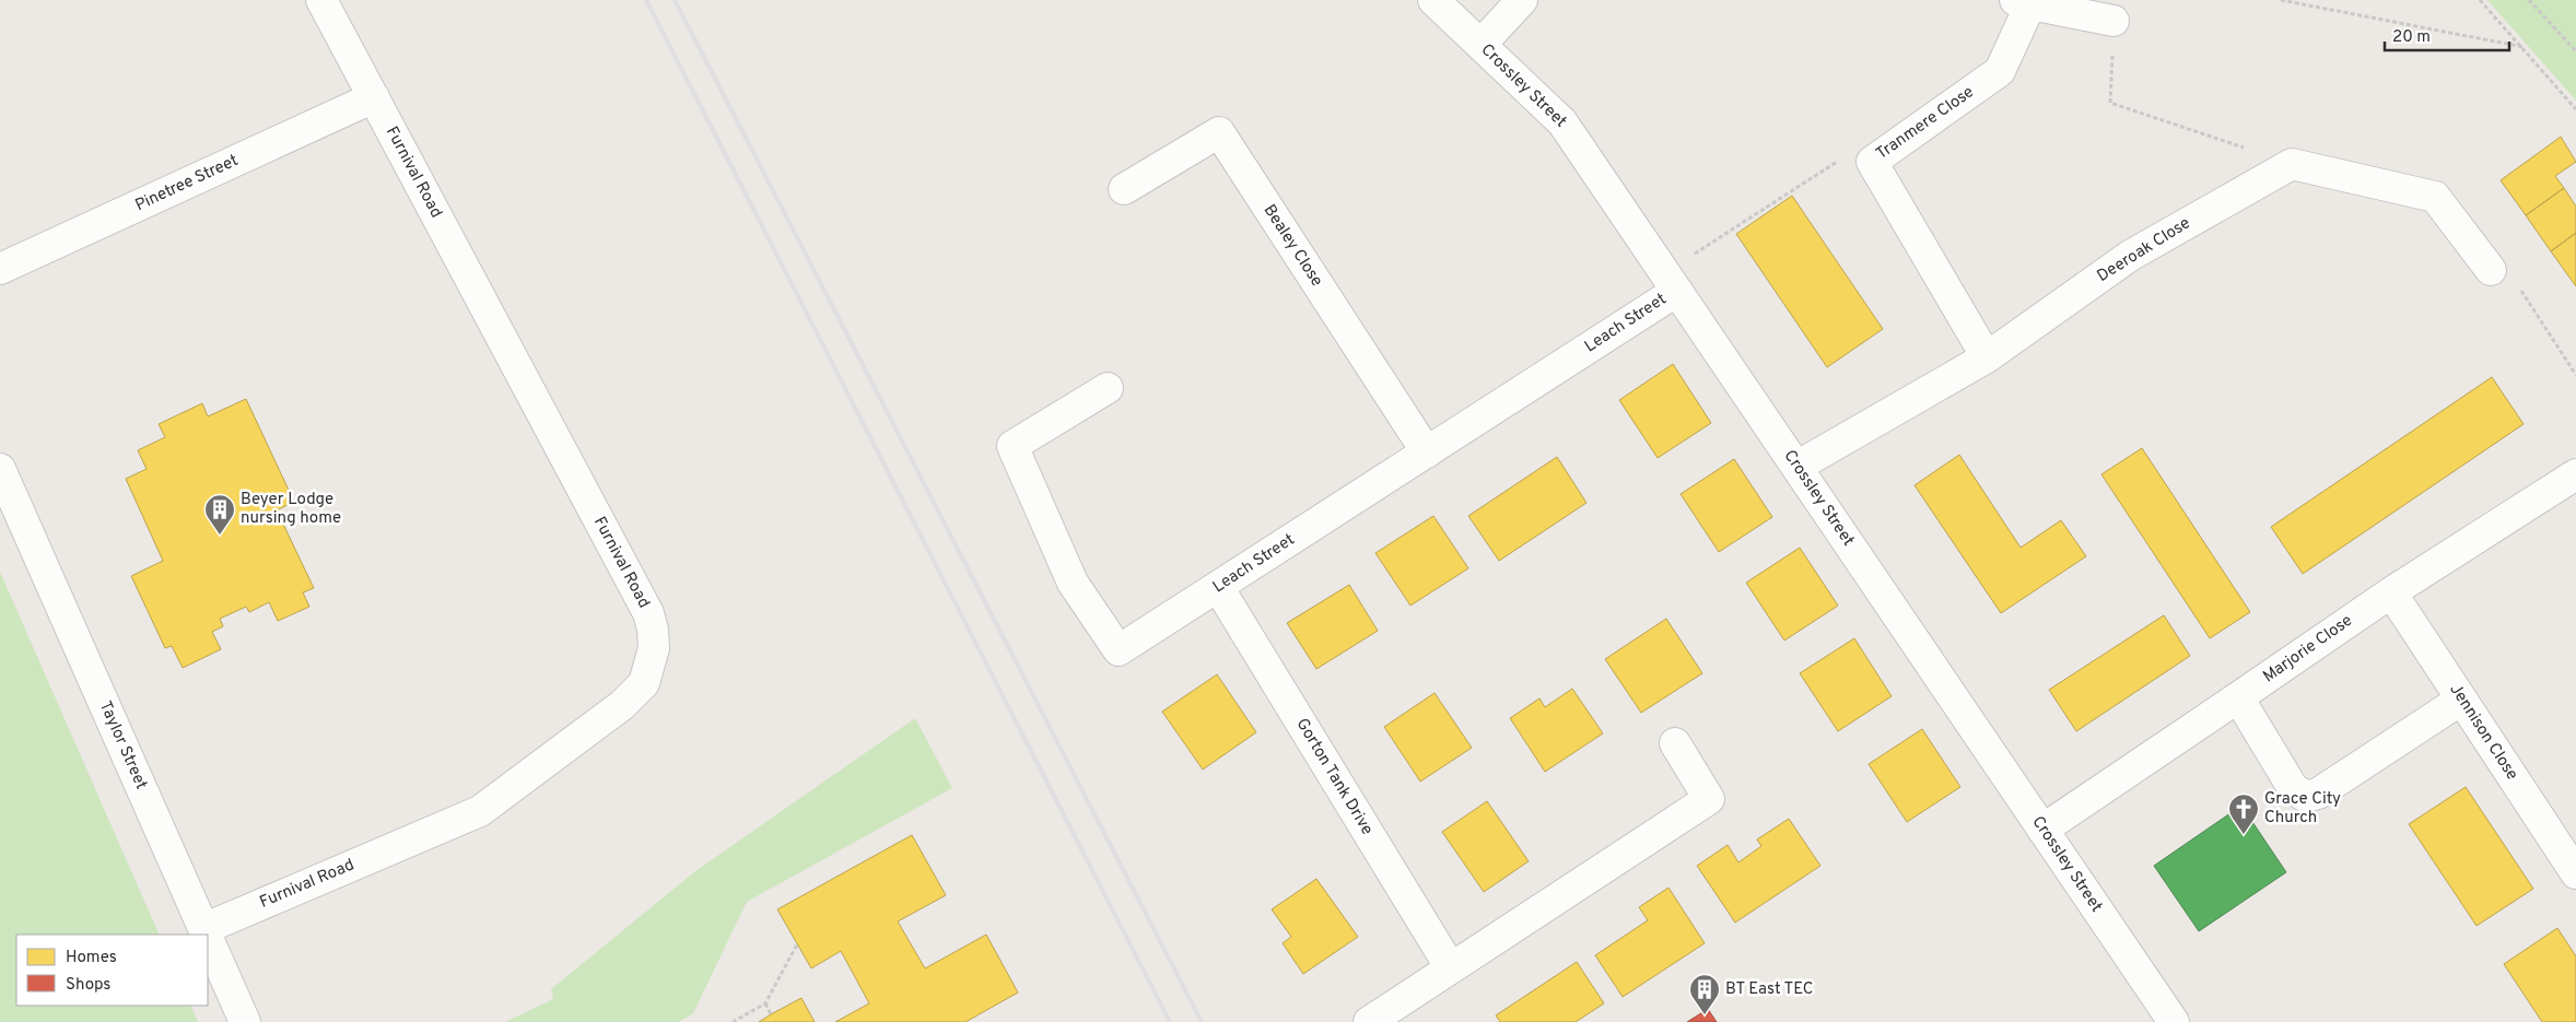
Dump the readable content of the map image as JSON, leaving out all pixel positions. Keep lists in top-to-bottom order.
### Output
{
  "streets": {
    "street": [
      "Crossley Street",
      "Tranmere Close",
      "Furnival Road",
      "Pinetree Street",
      "Bealey Close",
      "Deeroak Close",
      "Leach Street",
      "Marjorie Close",
      "Jennison Close",
      "Taylor Street",
      "Gorton Tank Drive"
    ]
  },
  "crossings": [
    ["Crossley Street", "Deeroak Close"],
    ["Crossley Street", "Leach Street"],
    ["Crossley Street", "Marjorie Close"],
    ["Tranmere Close", "Deeroak Close"],
    ["Furnival Road", "Pinetree Street"],
    ["Furnival Road", "Taylor Street"],
    ["Bealey Close", "Leach Street"],
    ["Leach Street", "Gorton Tank Drive"],
    ["Marjorie Close", "Jennison Close"]
  ],
  "places": {
    "building": ["Beyer Lodge nursing home", "BT East TEC"],
    "church": ["Grace City Church"]
  },
  "legend": ["Homes", "Shops"],
  "scale_bar": "20 m"
}
